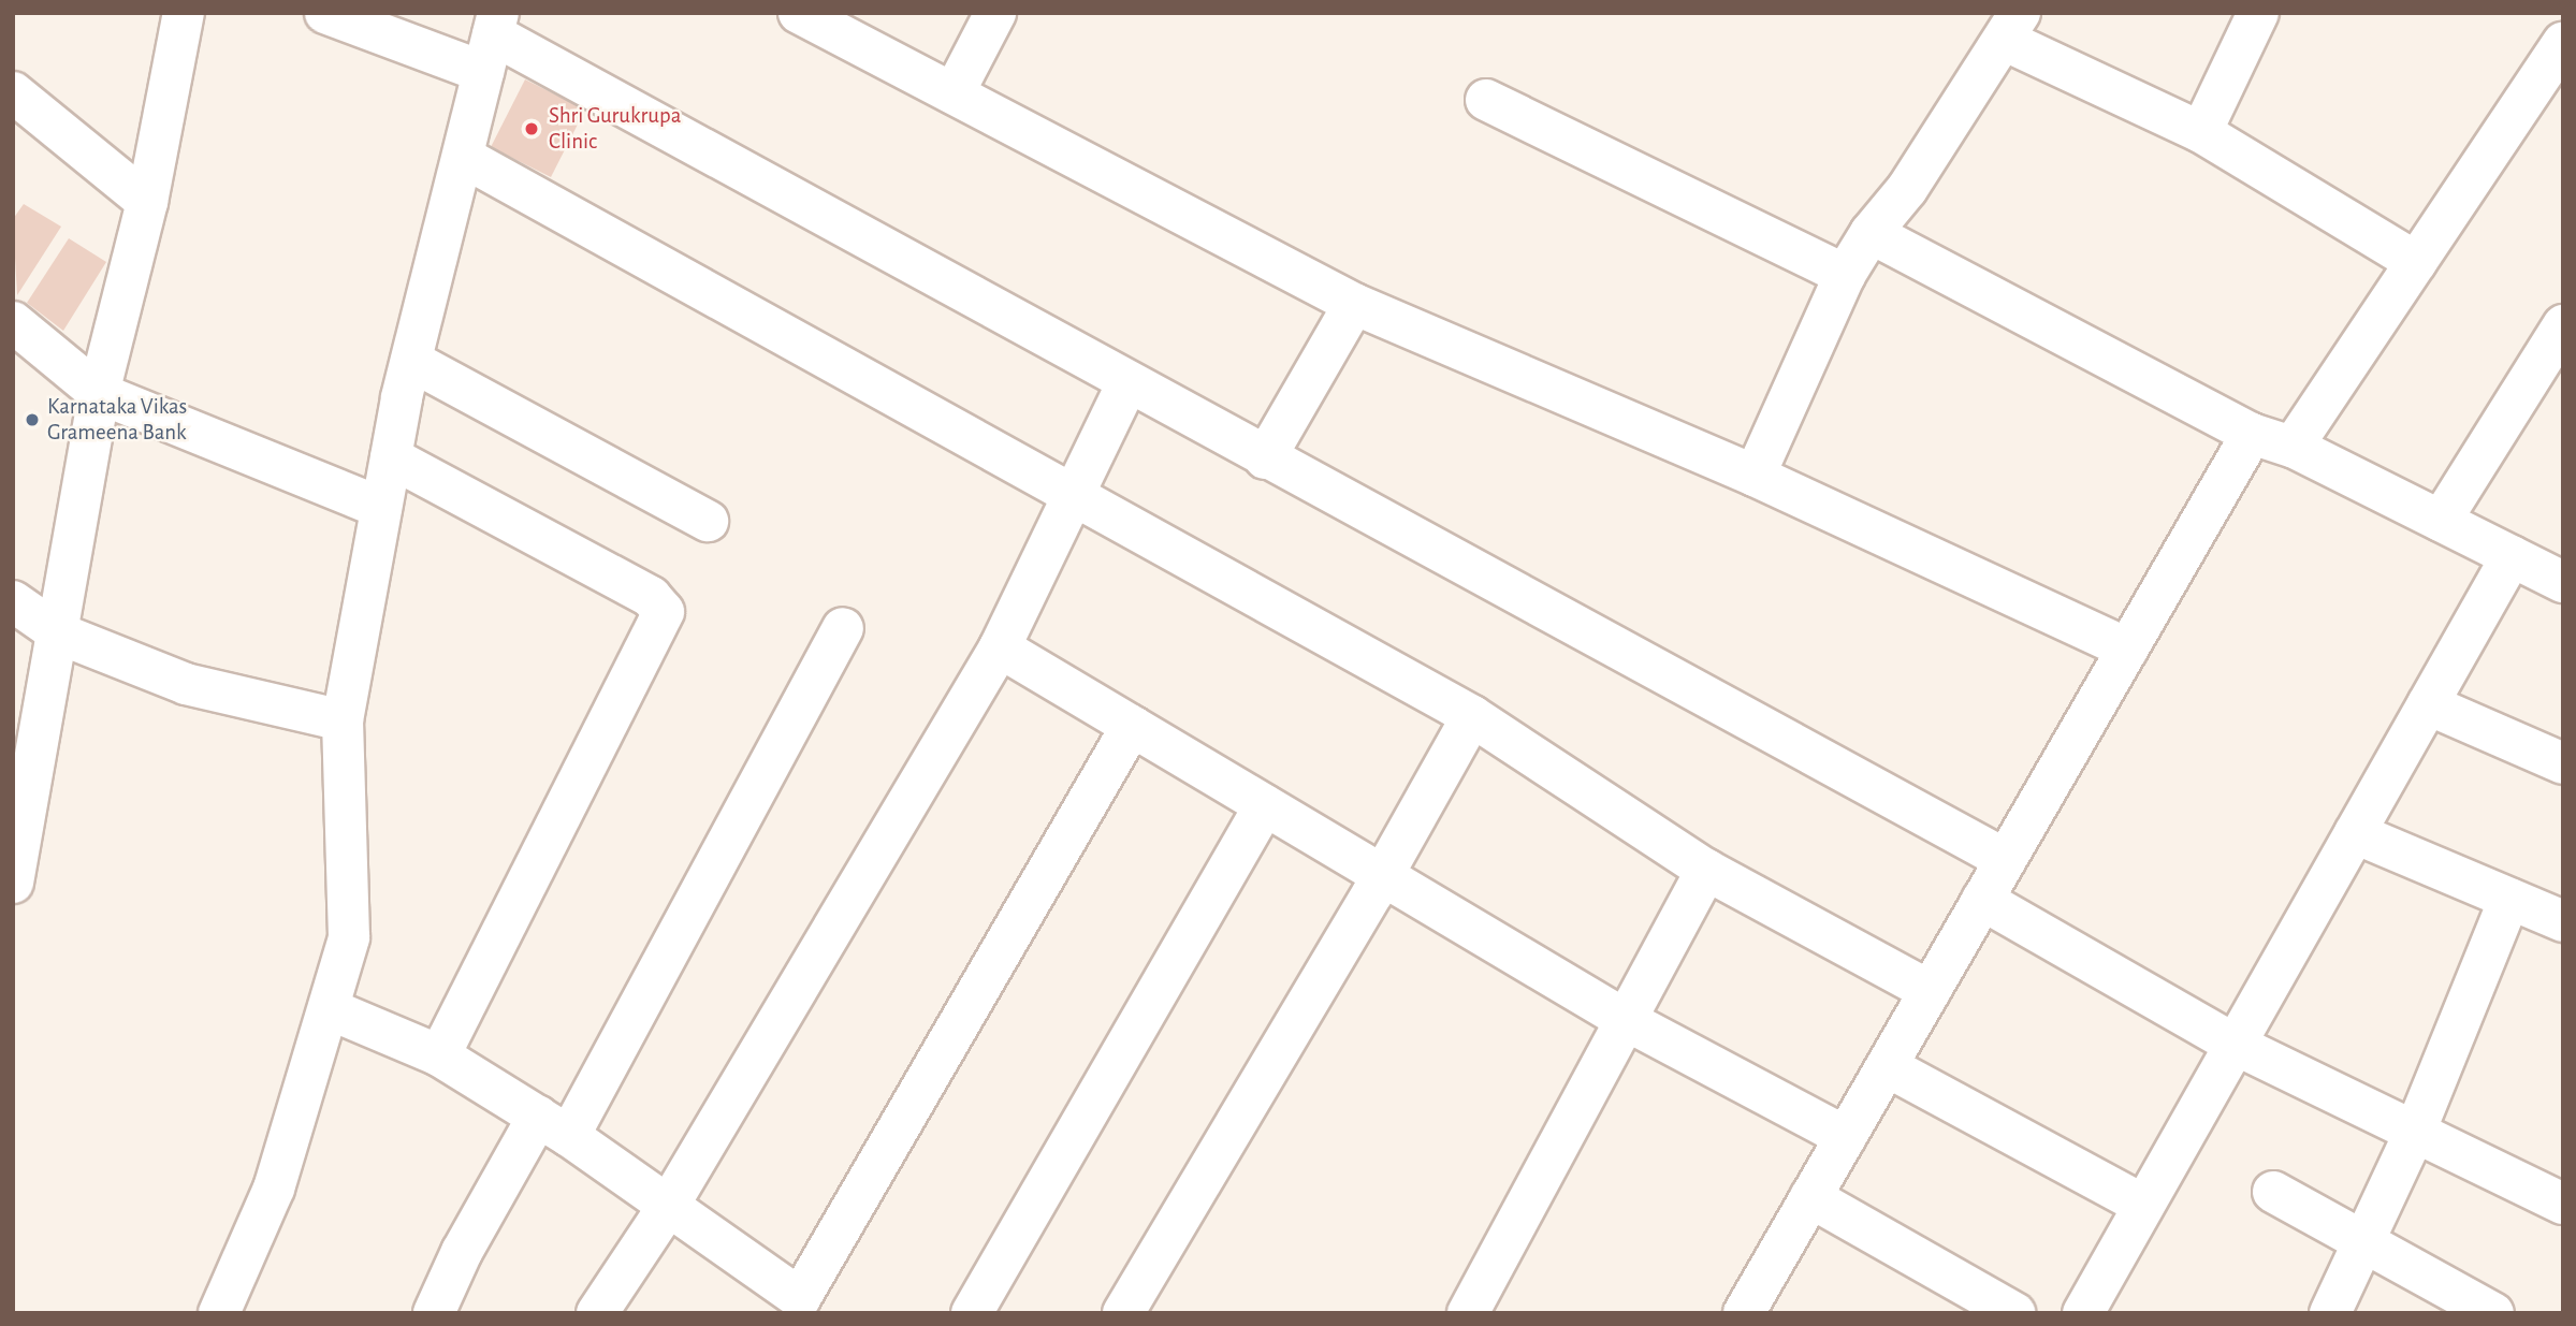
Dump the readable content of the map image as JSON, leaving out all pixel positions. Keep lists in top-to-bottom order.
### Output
{
  "places": ["Shri Gurukrupa Clinic", "Karnataka Vikas Grameena Bank"]
}
